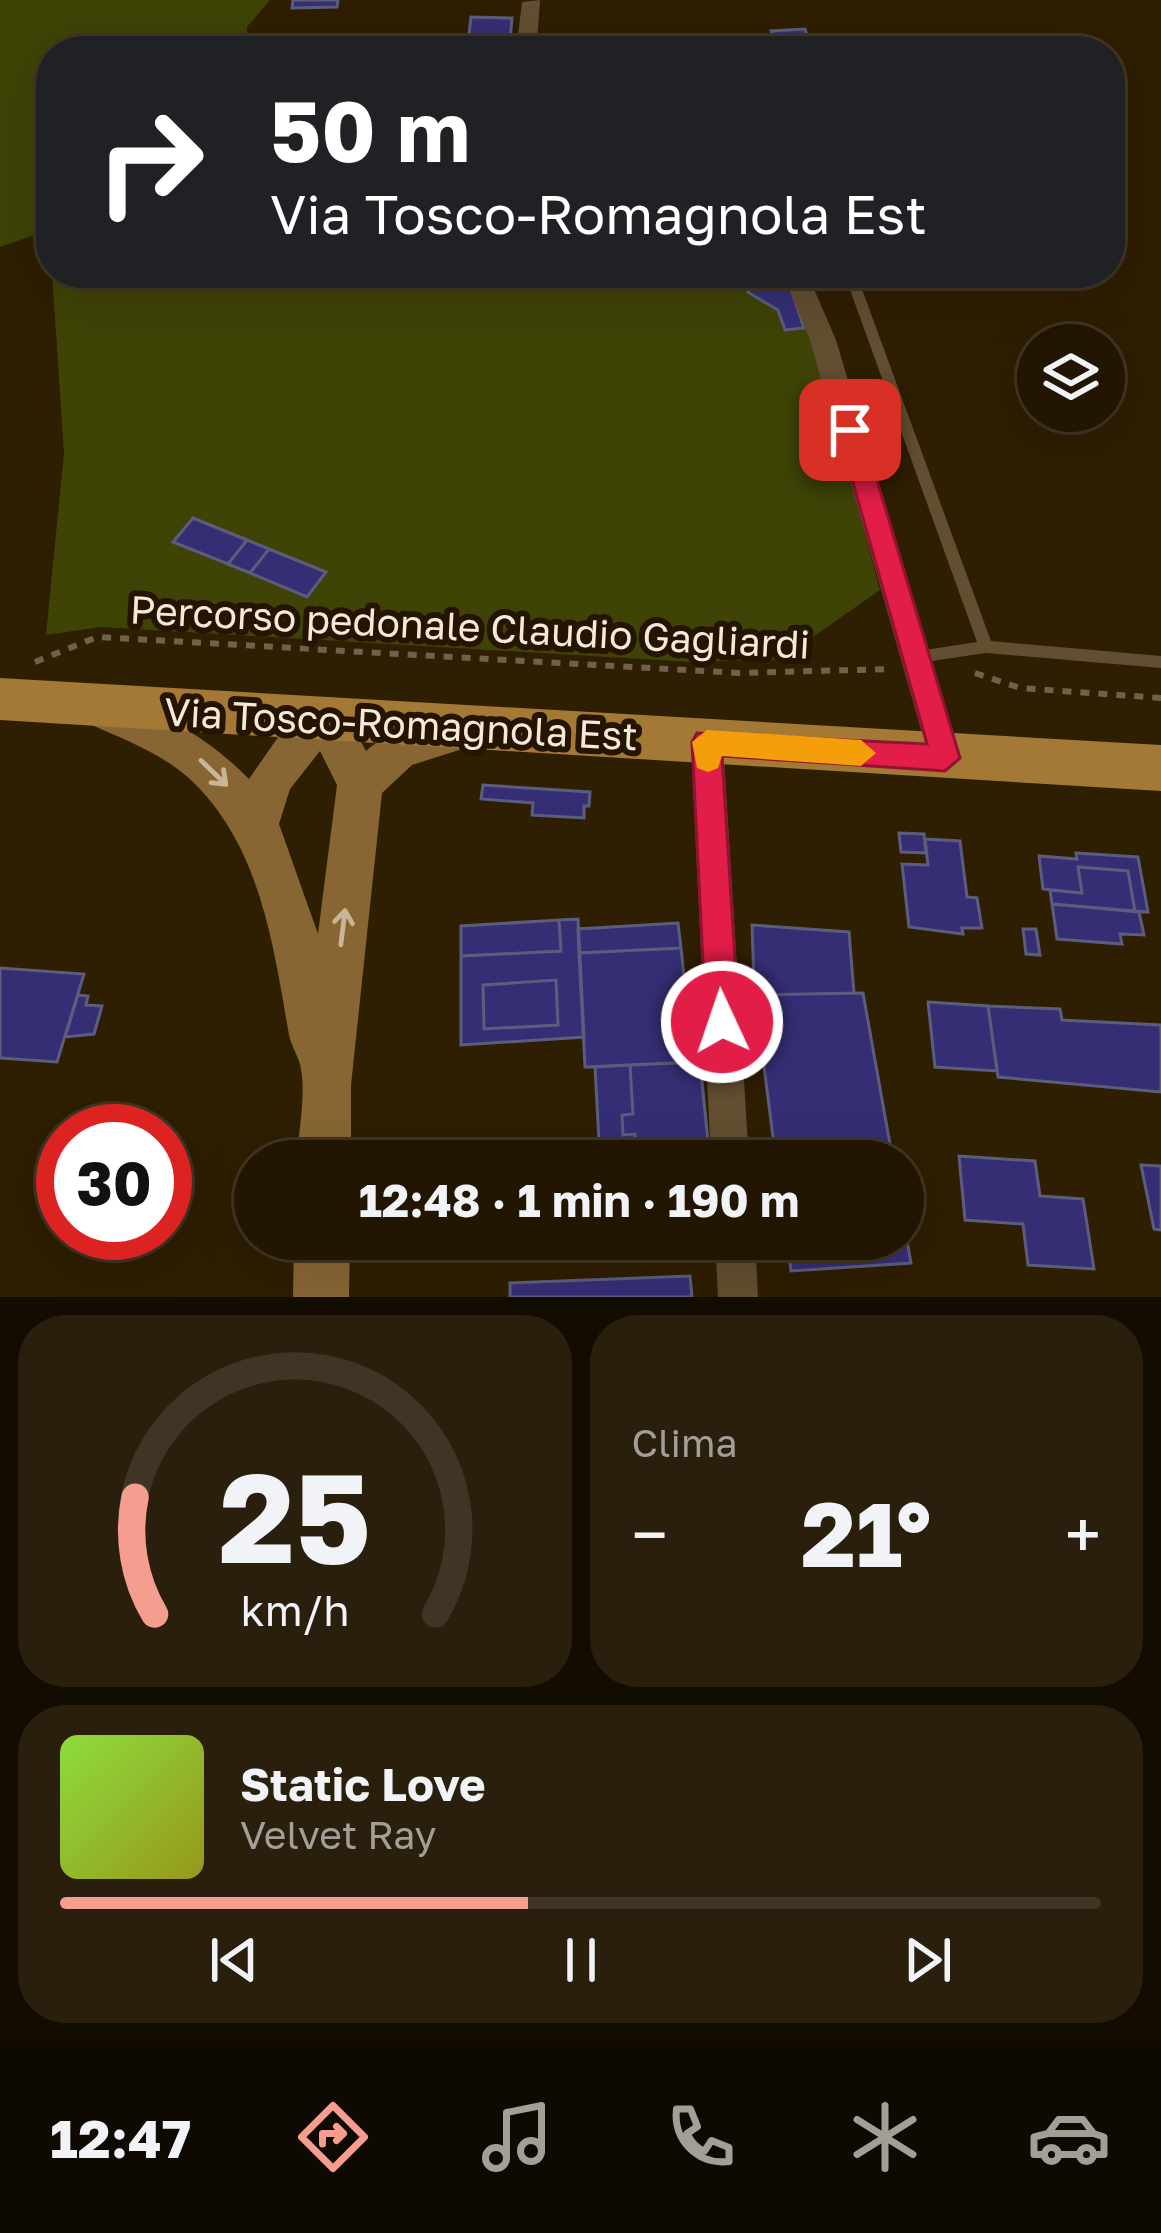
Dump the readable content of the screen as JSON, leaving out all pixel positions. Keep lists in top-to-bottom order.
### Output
{
  "streets": {
    "main road": ["Via Tosco-Romagnola Est"],
    "path": ["Percorso pedonale Claudio Gagliardi"]
  },
  "crossings": [
    ["Percorso pedonale Claudio Gagliardi", "Via Tosco-Romagnola Est"]
  ],
  "page": {
    "turn": ["50 m", "Via Tosco-Romagnola Est"],
    "limit": "30",
    "trip": "12:48 · 1 min · 190 m",
    "tile": "Clima",
    "heat": ["−", "21°", "+"],
    "song": ["Static Love", "Velvet Ray"],
    "tabs": "12:47",
    "gauge": ["25", "km/h"]
  }
}
